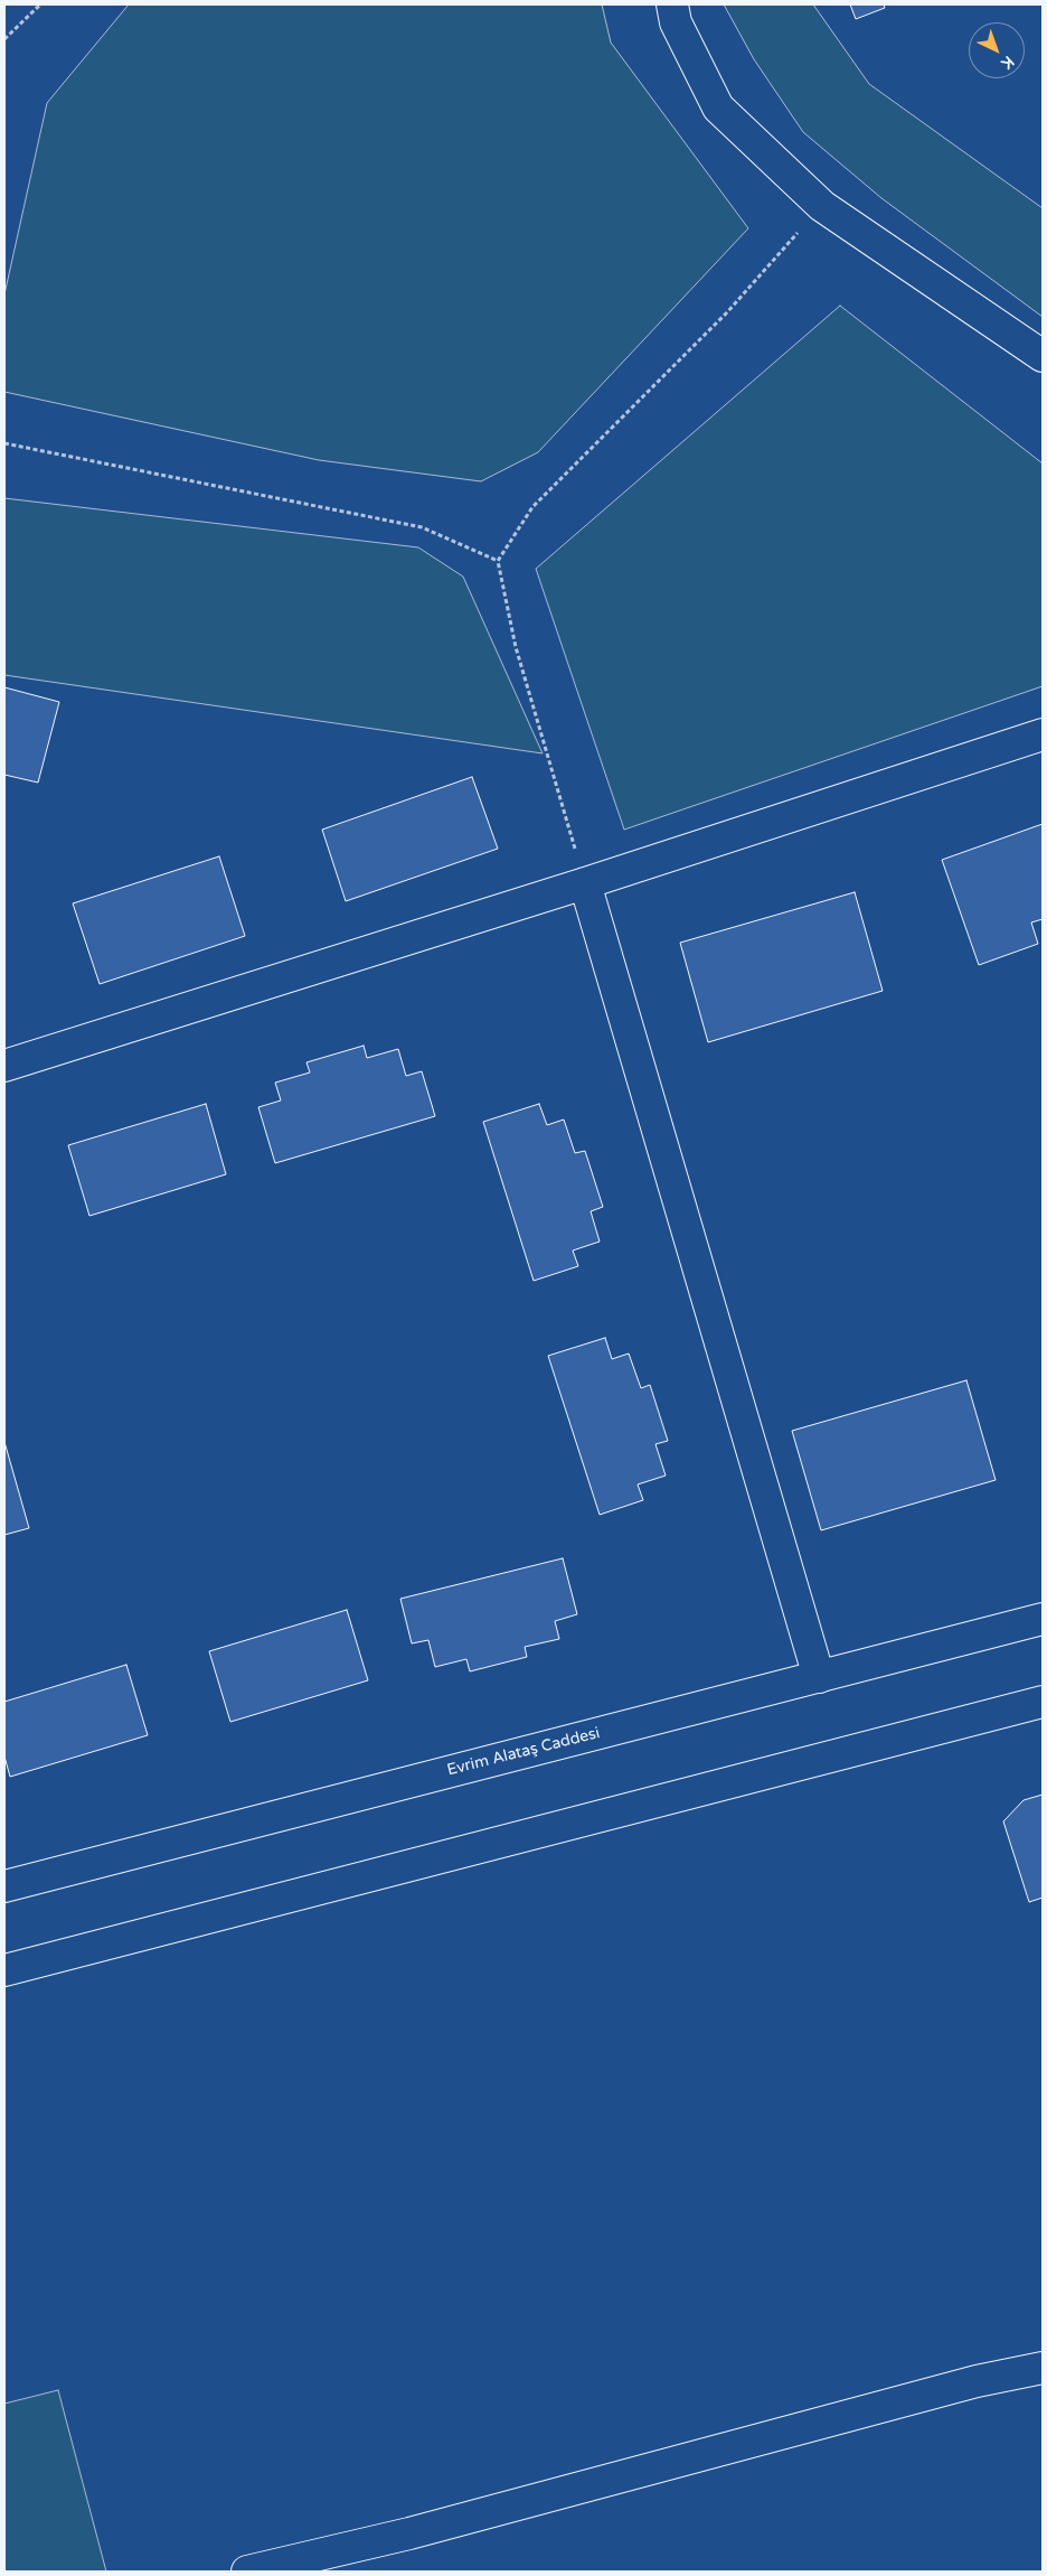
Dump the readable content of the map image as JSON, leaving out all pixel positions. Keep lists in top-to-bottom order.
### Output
{
  "streets": {
    "street": ["Evrim Alataş Caddesi"]
  },
  "north": "bottom right"
}
